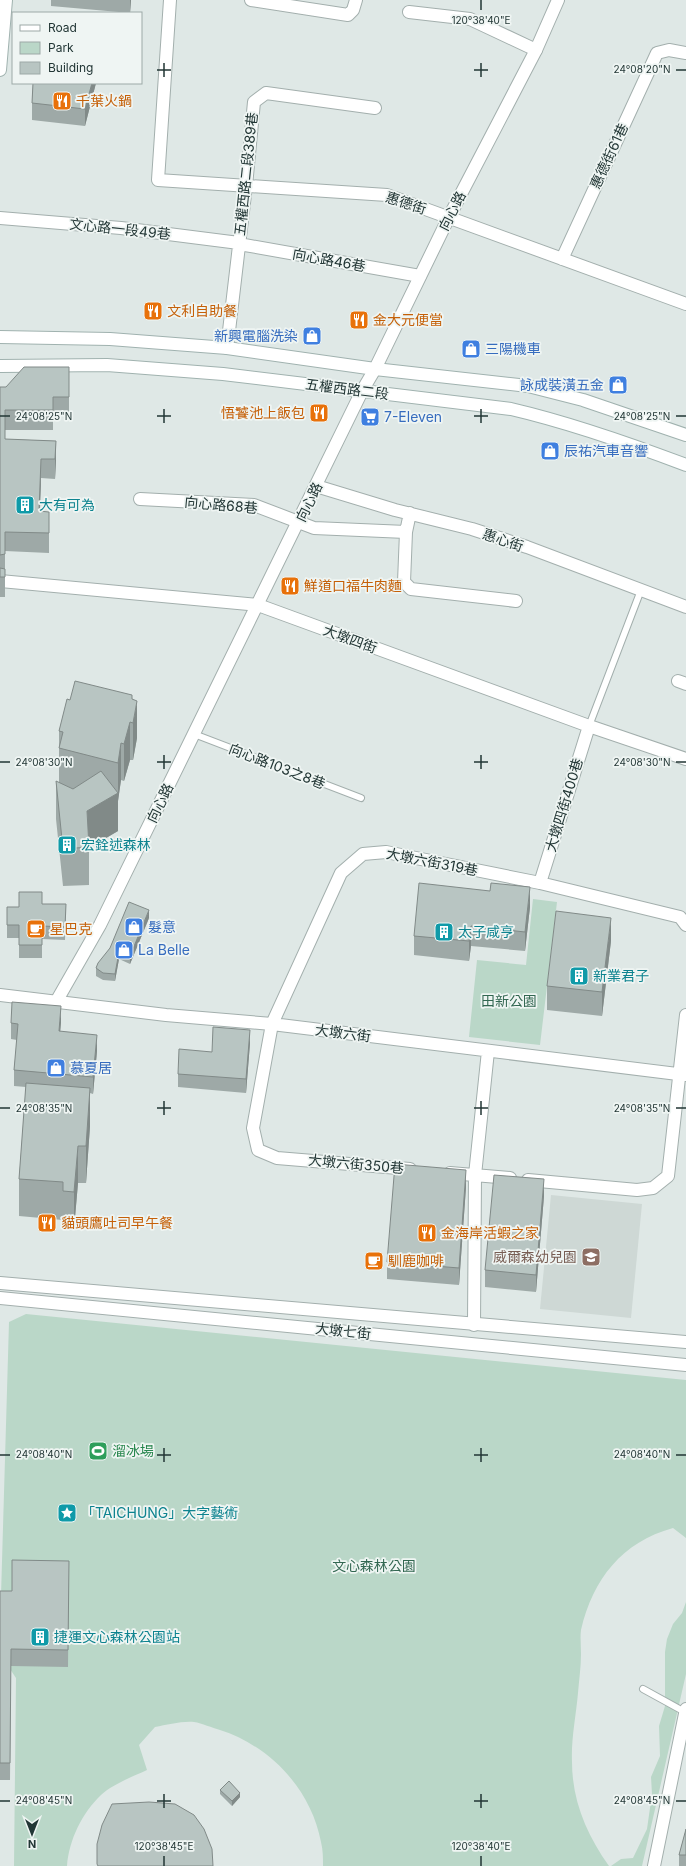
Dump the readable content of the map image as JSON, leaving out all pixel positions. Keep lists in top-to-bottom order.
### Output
{
  "streets": {
    "street": [
      "惠德街61巷",
      "五權西路二段389巷",
      "惠德街",
      "向心路",
      "文心路一段49巷",
      "向心路46巷",
      "五權西路二段",
      "向心路68巷",
      "惠心街",
      "大墩四街",
      "大墩四街400巷",
      "大墩六街319巷",
      "大墩六街",
      "大墩六街350巷",
      "大墩七街"
    ],
    "lane": ["向心路103之8巷"]
  },
  "crossings": [
    ["惠德街61巷", "惠德街"],
    ["五權西路二段389巷", "惠德街"],
    ["五權西路二段389巷", "文心路一段49巷"],
    ["五權西路二段389巷", "向心路46巷"],
    ["五權西路二段389巷", "五權西路二段"],
    ["惠德街", "向心路"],
    ["向心路", "向心路46巷"],
    ["向心路", "五權西路二段"],
    ["向心路", "向心路68巷"],
    ["向心路", "惠心街"],
    ["向心路", "大墩四街"],
    ["向心路", "向心路103之8巷"],
    ["向心路", "大墩六街"],
    ["文心路一段49巷", "向心路46巷"],
    ["大墩四街", "大墩四街400巷"],
    ["大墩四街400巷", "大墩六街319巷"],
    ["大墩六街319巷", "大墩六街"],
    ["大墩六街319巷", "大墩六街350巷"],
    ["大墩六街", "大墩六街350巷"]
  ],
  "parks": ["田新公園", "文心森林公園"],
  "places": {
    "restaurant": [
      "千葉火鍋",
      "文利自助餐",
      "金大元便當",
      "悟饕池上飯包",
      "鮮道口福牛肉麵",
      "貓頭鷹吐司早午餐",
      "金海岸活蝦之家"
    ],
    "shop": [
      "新興電腦洗染",
      "三陽機車",
      "詠成裝潢五金",
      "辰祐汽車音響",
      "髮意",
      "La Belle",
      "慕夏居"
    ],
    "supermarket": ["7-Eleven"],
    "building": [
      "大有可為",
      "宏銓述森林",
      "太子咸亨",
      "新業君子",
      "捷運文心森林公園站"
    ],
    "cafe": ["星巴克", "馴鹿咖啡"],
    "school or university": ["威爾森幼兒園"],
    "sports": ["溜冰場"],
    "place": ["「TAICHUNG」大字藝術"]
  },
  "legend": ["Road", "Park", "Building"],
  "north": "bottom",
  "coordinates": [
    "120°38'40\"E",
    "24°08'20\"N",
    "24°08'25\"N",
    "24°08'30\"N",
    "24°08'35\"N",
    "24°08'40\"N",
    "24°08'45\"N",
    "120°38'45\"E"
  ]
}
